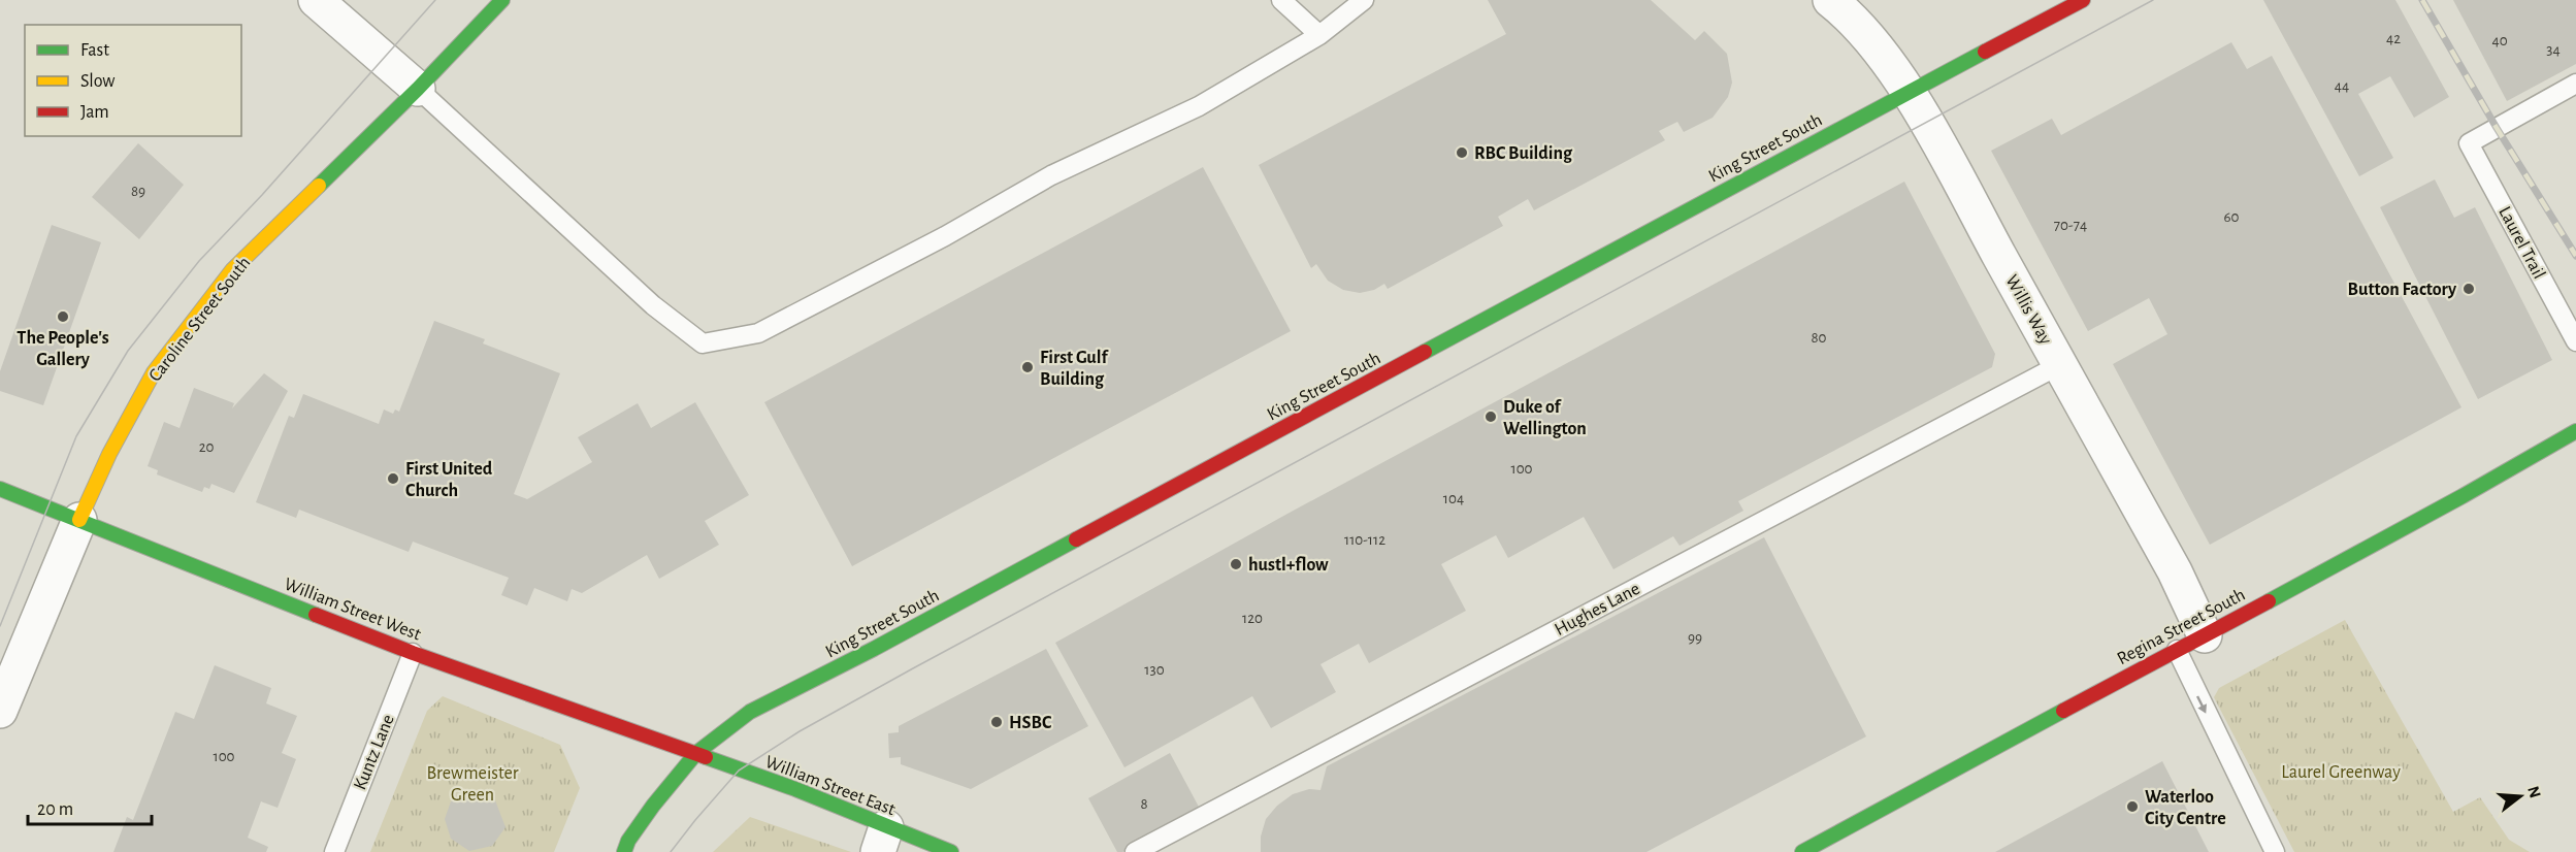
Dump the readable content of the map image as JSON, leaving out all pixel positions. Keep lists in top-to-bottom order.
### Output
{
  "streets": {
    "street": [
      "King Street South",
      "Willis Way",
      "Caroline Street South",
      "William Street West",
      "Regina Street South",
      "William Street East"
    ],
    "lane": ["Laurel Trail", "Hughes Lane", "Kuntz Lane"]
  },
  "crossings": [
    ["King Street South", "Willis Way"],
    ["King Street South", "William Street West"],
    ["King Street South", "William Street East"],
    ["Willis Way", "Hughes Lane"],
    ["Willis Way", "Regina Street South"],
    ["Caroline Street South", "William Street West"],
    ["William Street West", "Kuntz Lane"],
    ["William Street West", "William Street East"]
  ],
  "parks": ["Laurel Greenway", "Brewmeister Green"],
  "places": [
    "RBC Building",
    "Button Factory",
    "The People's Gallery",
    "First Gulf Building",
    "Duke of Wellington",
    "First United Church",
    "hustl+flow",
    "HSBC",
    "Waterloo City Centre"
  ],
  "house_numbers": [
    "42",
    "40",
    "34",
    "44",
    "89",
    "60",
    "70-74",
    "80",
    "20",
    "100",
    "104",
    "110-112",
    "120",
    "99",
    "130",
    "100",
    "8"
  ],
  "legend": ["Fast", "Slow", "Jam"],
  "scale_bar": "20 m",
  "north": "right"
}
